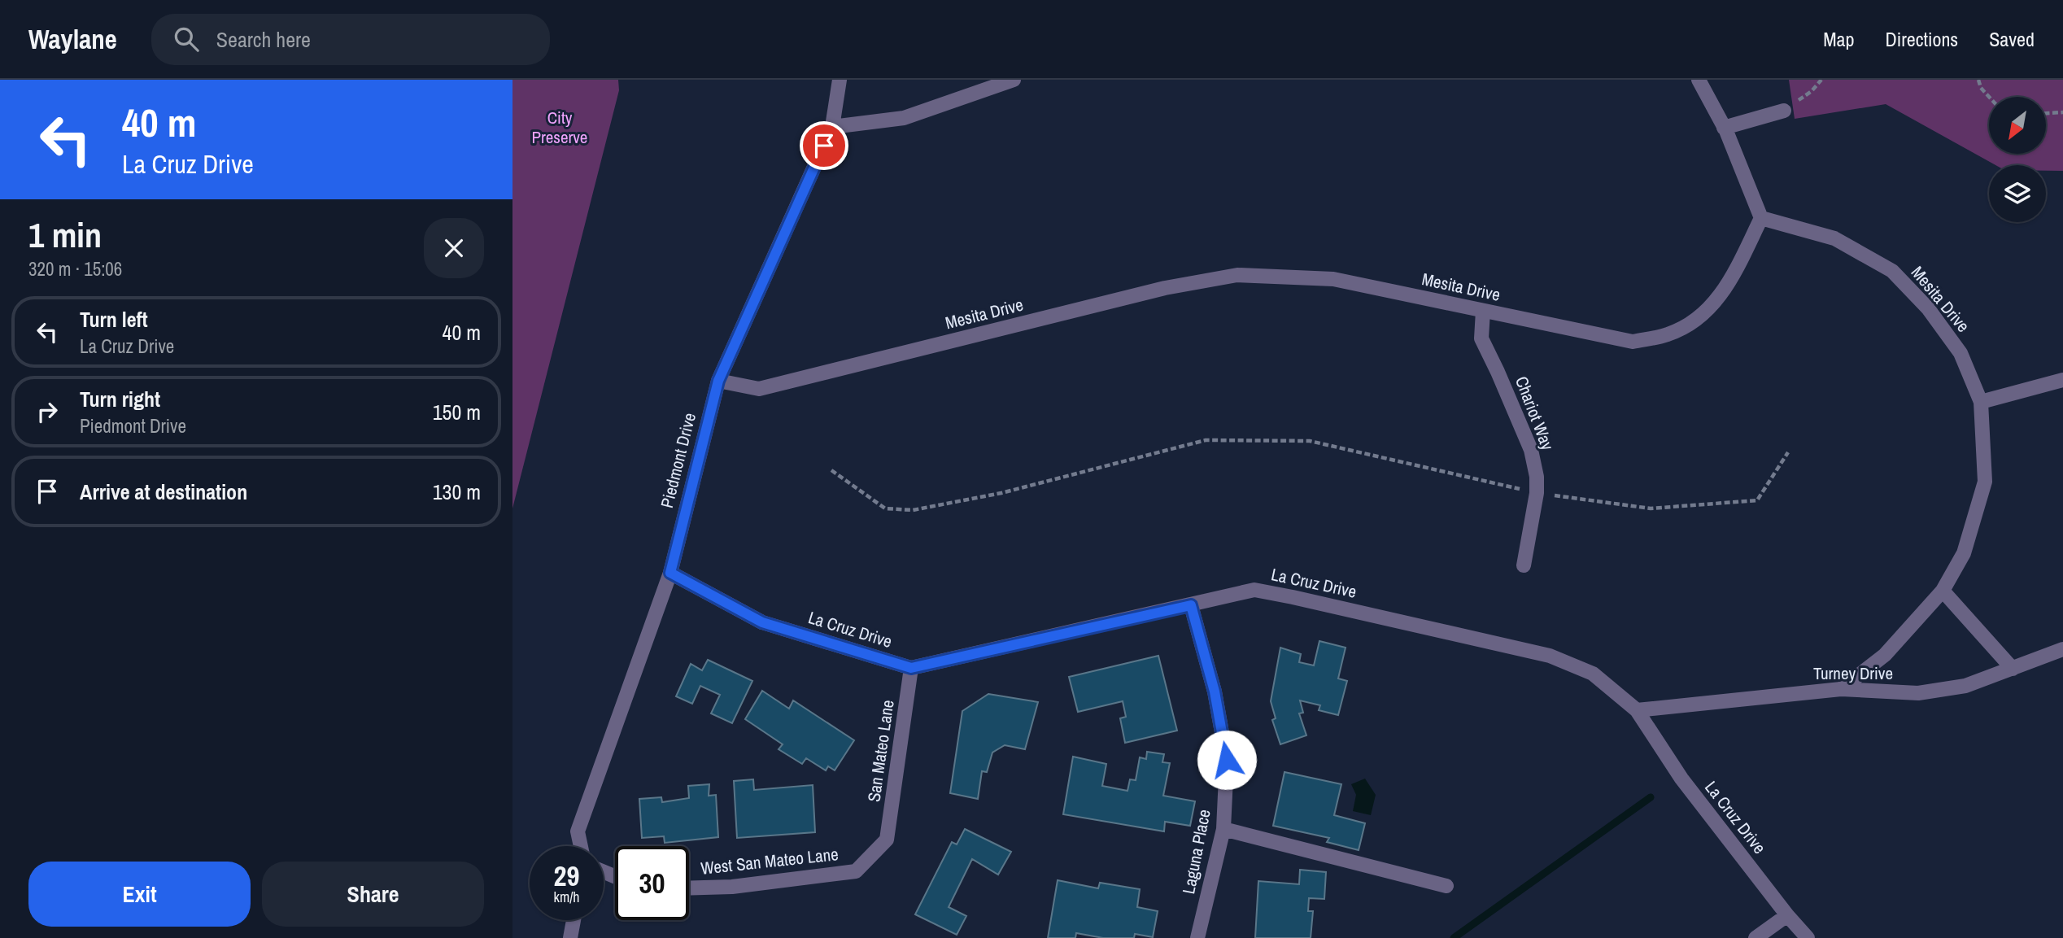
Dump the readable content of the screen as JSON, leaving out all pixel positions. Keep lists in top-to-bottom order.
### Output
{
  "streets": {
    "street": [
      "Mesita Drive",
      "Chariot Way",
      "Piedmont Drive",
      "La Cruz Drive",
      "Turney Drive",
      "San Mateo Lane",
      "Laguna Place",
      "West San Mateo Lane"
    ]
  },
  "crossings": [
    ["Mesita Drive", "Chariot Way"],
    ["Mesita Drive", "Piedmont Drive"],
    ["Mesita Drive", "Turney Drive"],
    ["Piedmont Drive", "La Cruz Drive"],
    ["La Cruz Drive", "Turney Drive"],
    ["La Cruz Drive", "San Mateo Lane"],
    ["La Cruz Drive", "Laguna Place"],
    ["San Mateo Lane", "West San Mateo Lane"]
  ],
  "parks": ["City Preserve"],
  "north": "bottom left",
  "page": {
    "header": "Waylane",
    "search": "Search here",
    "nav": ["Map", "Directions", "Saved"],
    "turn": ["40 m", "La Cruz Drive"],
    "heading": ["1 min", "320 m · 15:06"],
    "list": [
      {
        "name": "Turn left",
        "note": "La Cruz Drive",
        "value": "40 m"
      },
      {
        "name": "Turn right",
        "note": "Piedmont Drive",
        "value": "150 m"
      },
      {
        "name": "Arrive at destination",
        "value": "130 m"
      }
    ],
    "speed": "29 km/h",
    "limit": "30",
    "buttons": ["Exit", "Share"]
  }
}
